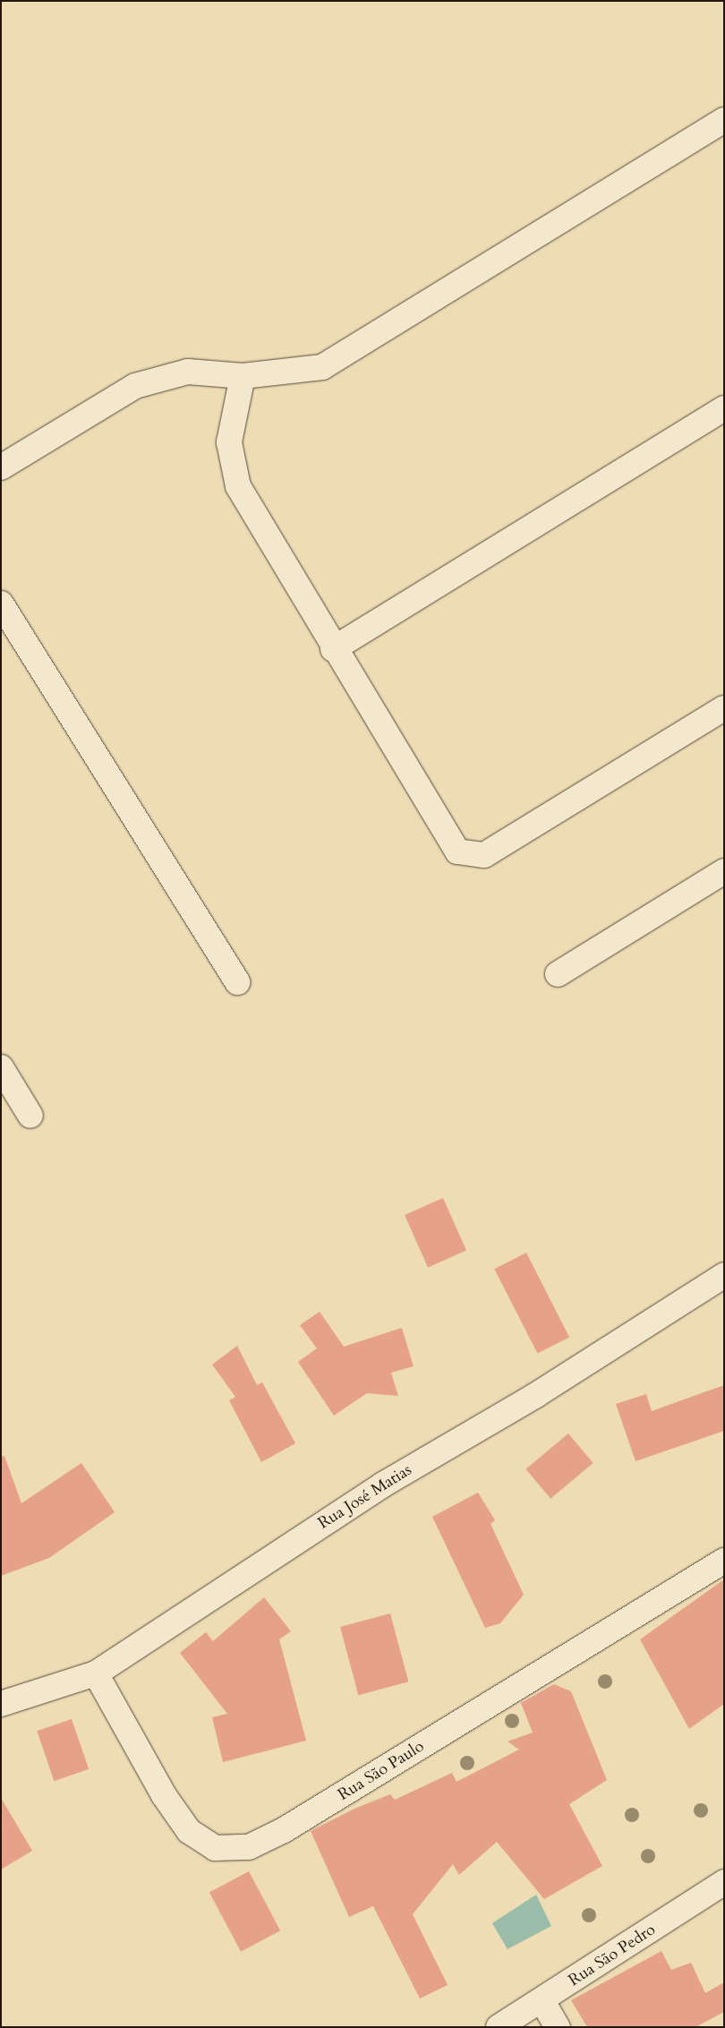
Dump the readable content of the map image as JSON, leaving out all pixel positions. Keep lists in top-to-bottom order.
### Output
{
  "streets": {
    "street": ["Rua José Matias", "Rua São Paulo", "Rua São Pedro"]
  },
  "crossings": [
    ["Rua José Matias", "Rua São Paulo"]
  ]
}
